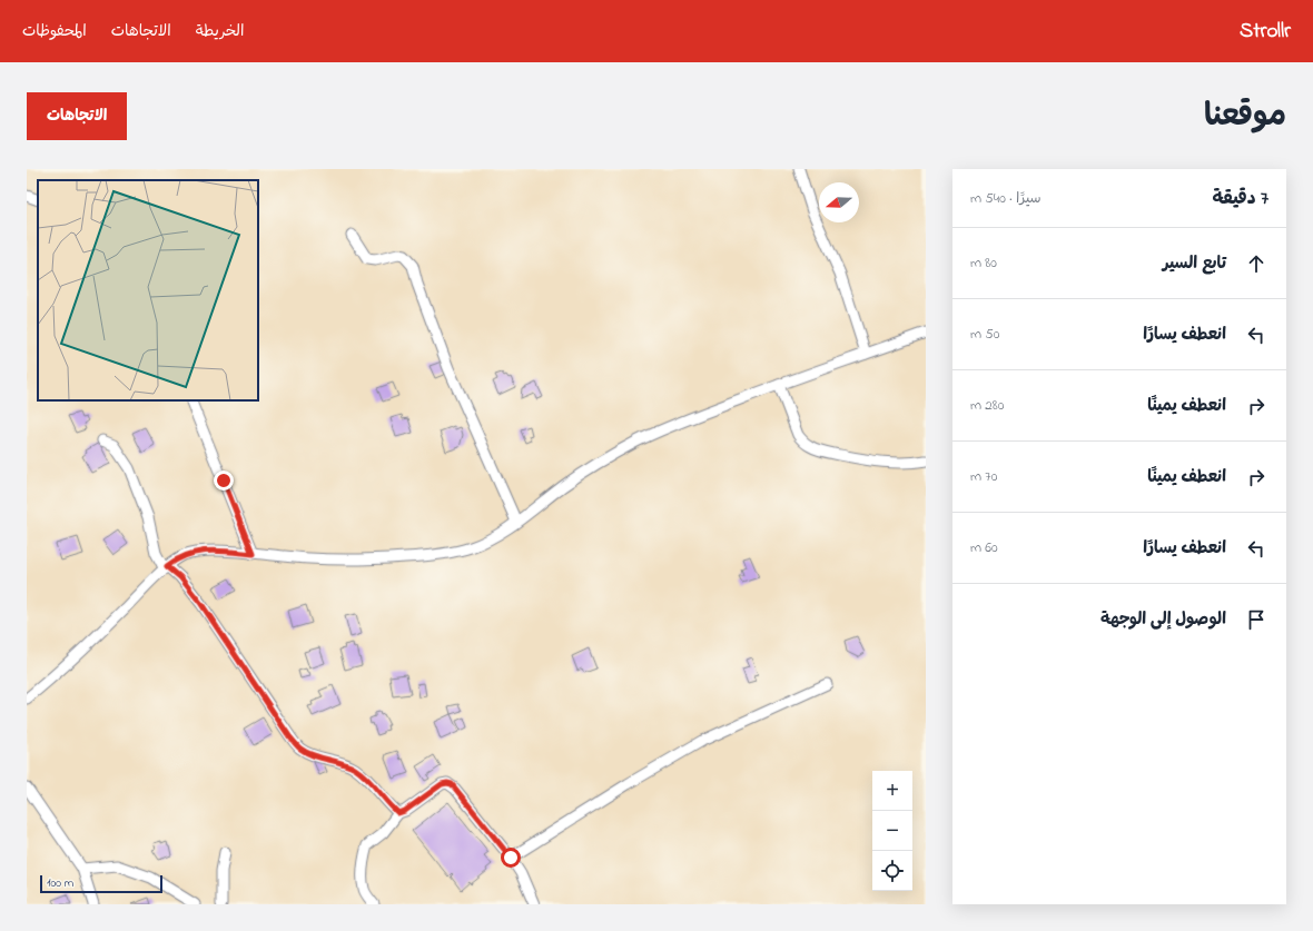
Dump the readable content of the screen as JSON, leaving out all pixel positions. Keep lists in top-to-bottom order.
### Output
{
  "scale_bar": "100 m",
  "north": "left",
  "page": {
    "header": "Strollr",
    "nav": ["الخريطة", "الاتجاهات", "المحفوظات"],
    "title": "موقعنا",
    "buttons": "الاتجاهات",
    "heading": ["7 دقيقة", "سيرًا · 540 m"],
    "list": [
      ["تابع السير", "80 m"],
      ["انعطف يسارًا", "50 m"],
      ["انعطف يمينًا", "280 m"],
      ["انعطف يمينًا", "70 m"],
      ["انعطف يسارًا", "60 m"],
      "الوصول إلى الوجهة"
    ],
    "map_buttons": ["+", "−"],
    "scale": "100 m"
  }
}
